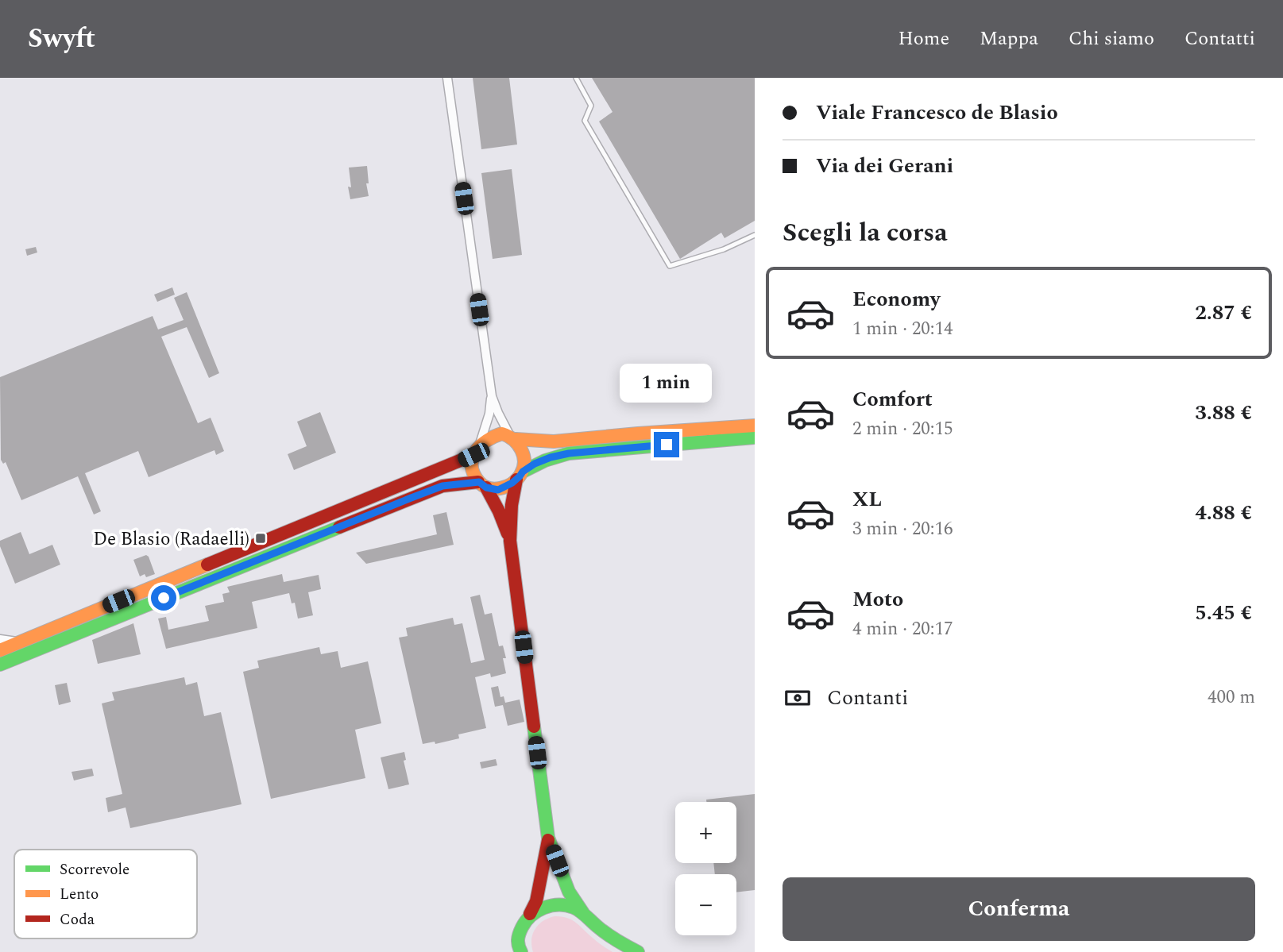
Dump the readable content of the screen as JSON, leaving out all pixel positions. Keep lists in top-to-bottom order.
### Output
{
  "places": {
    "transit": ["De Blasio (Radaelli)"]
  },
  "legend": ["Scorrevole", "Lento", "Coda"],
  "page": {
    "header": "Swyft",
    "nav": [
      "Home",
      "Mappa",
      "Chi siamo",
      "Contatti"
    ],
    "banner": ["Viale Francesco de Blasio", "Via dei Gerani"],
    "heading": "Scegli la corsa",
    "list": [
      {
        "name": "Economy",
        "note": "1 min · 20:14",
        "value": "2.87 €"
      },
      {
        "name": "Comfort",
        "note": "2 min · 20:15",
        "value": "3.88 €"
      },
      {
        "name": "XL",
        "note": "3 min · 20:16",
        "value": "4.88 €"
      },
      {
        "name": "Moto",
        "note": "4 min · 20:17",
        "value": "5.45 €"
      }
    ],
    "bubble": "1 min",
    "pay": ["Contanti", "400 m"],
    "map_buttons": ["+", "−"],
    "buttons": "Conferma"
  }
}
